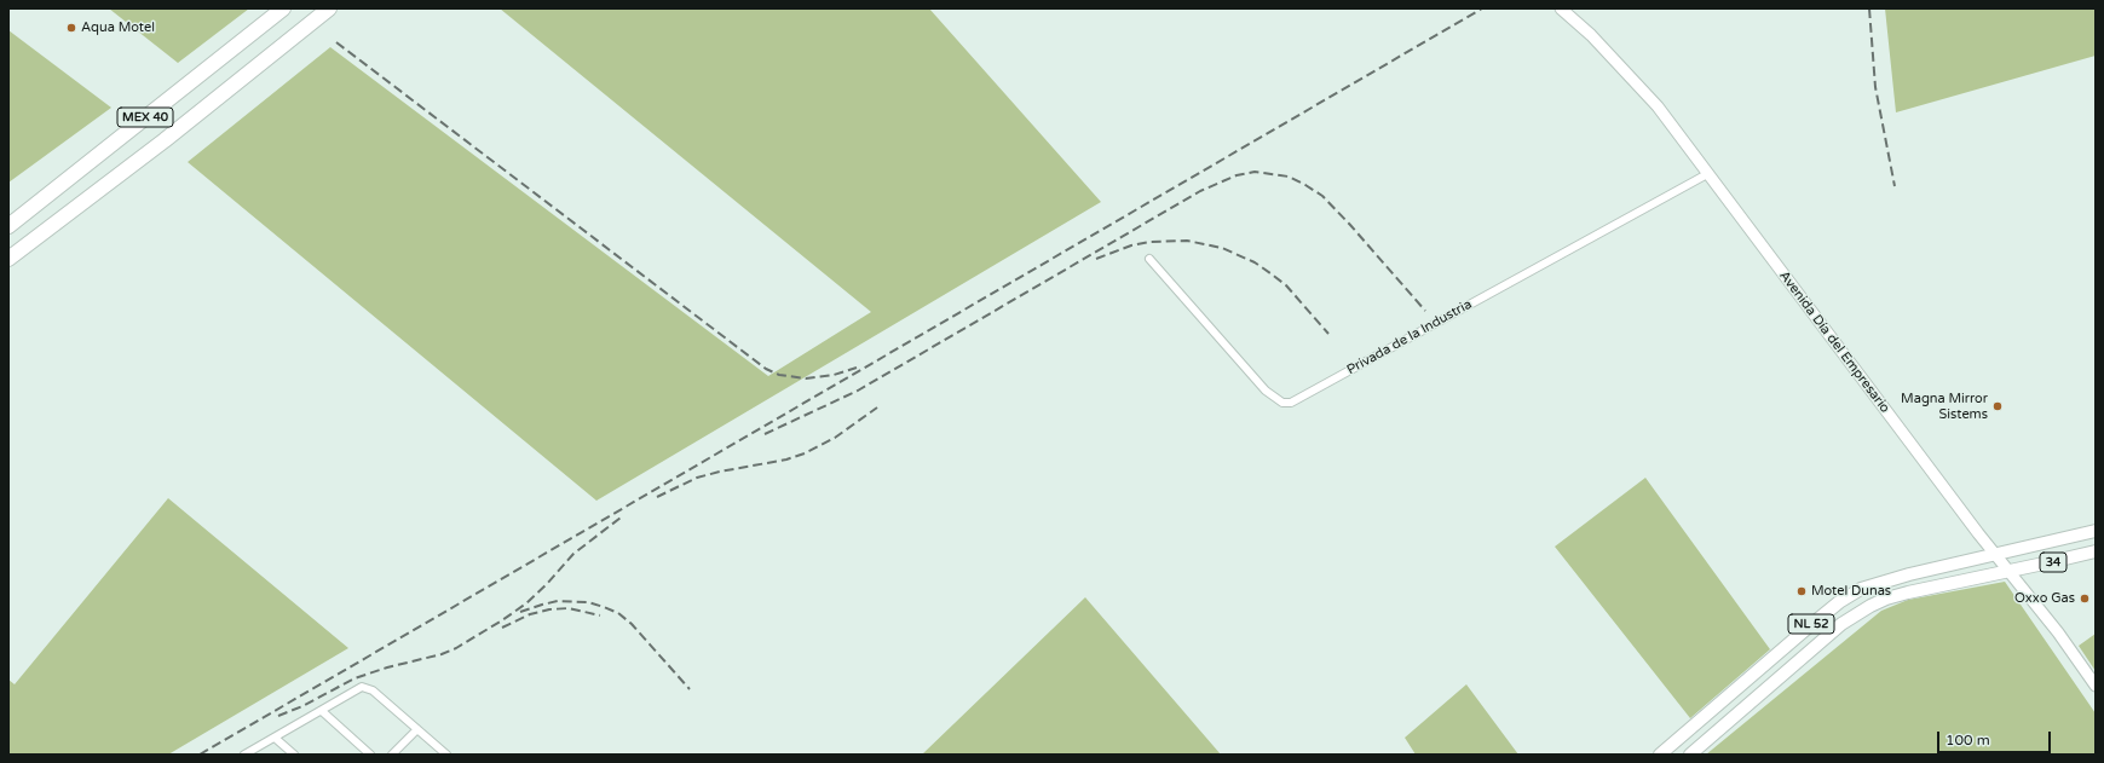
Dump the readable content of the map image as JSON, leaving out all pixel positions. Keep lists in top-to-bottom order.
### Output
{
  "streets": {
    "highway": ["MEX 40"],
    "main road": ["34", "NL 52"],
    "street": ["Privada de la Industria", "Avenida Día del Empresario"]
  },
  "crossings": [
    ["Privada de la Industria", "Avenida Día del Empresario"],
    ["Avenida Día del Empresario", "34"],
    ["Avenida Día del Empresario", "NL 52"],
    ["34", "NL 52"]
  ],
  "places": [
    "Aqua Motel",
    "Magna Mirror Sistems",
    "Motel Dunas",
    "Oxxo Gas"
  ],
  "scale_bar": "100 m"
}
